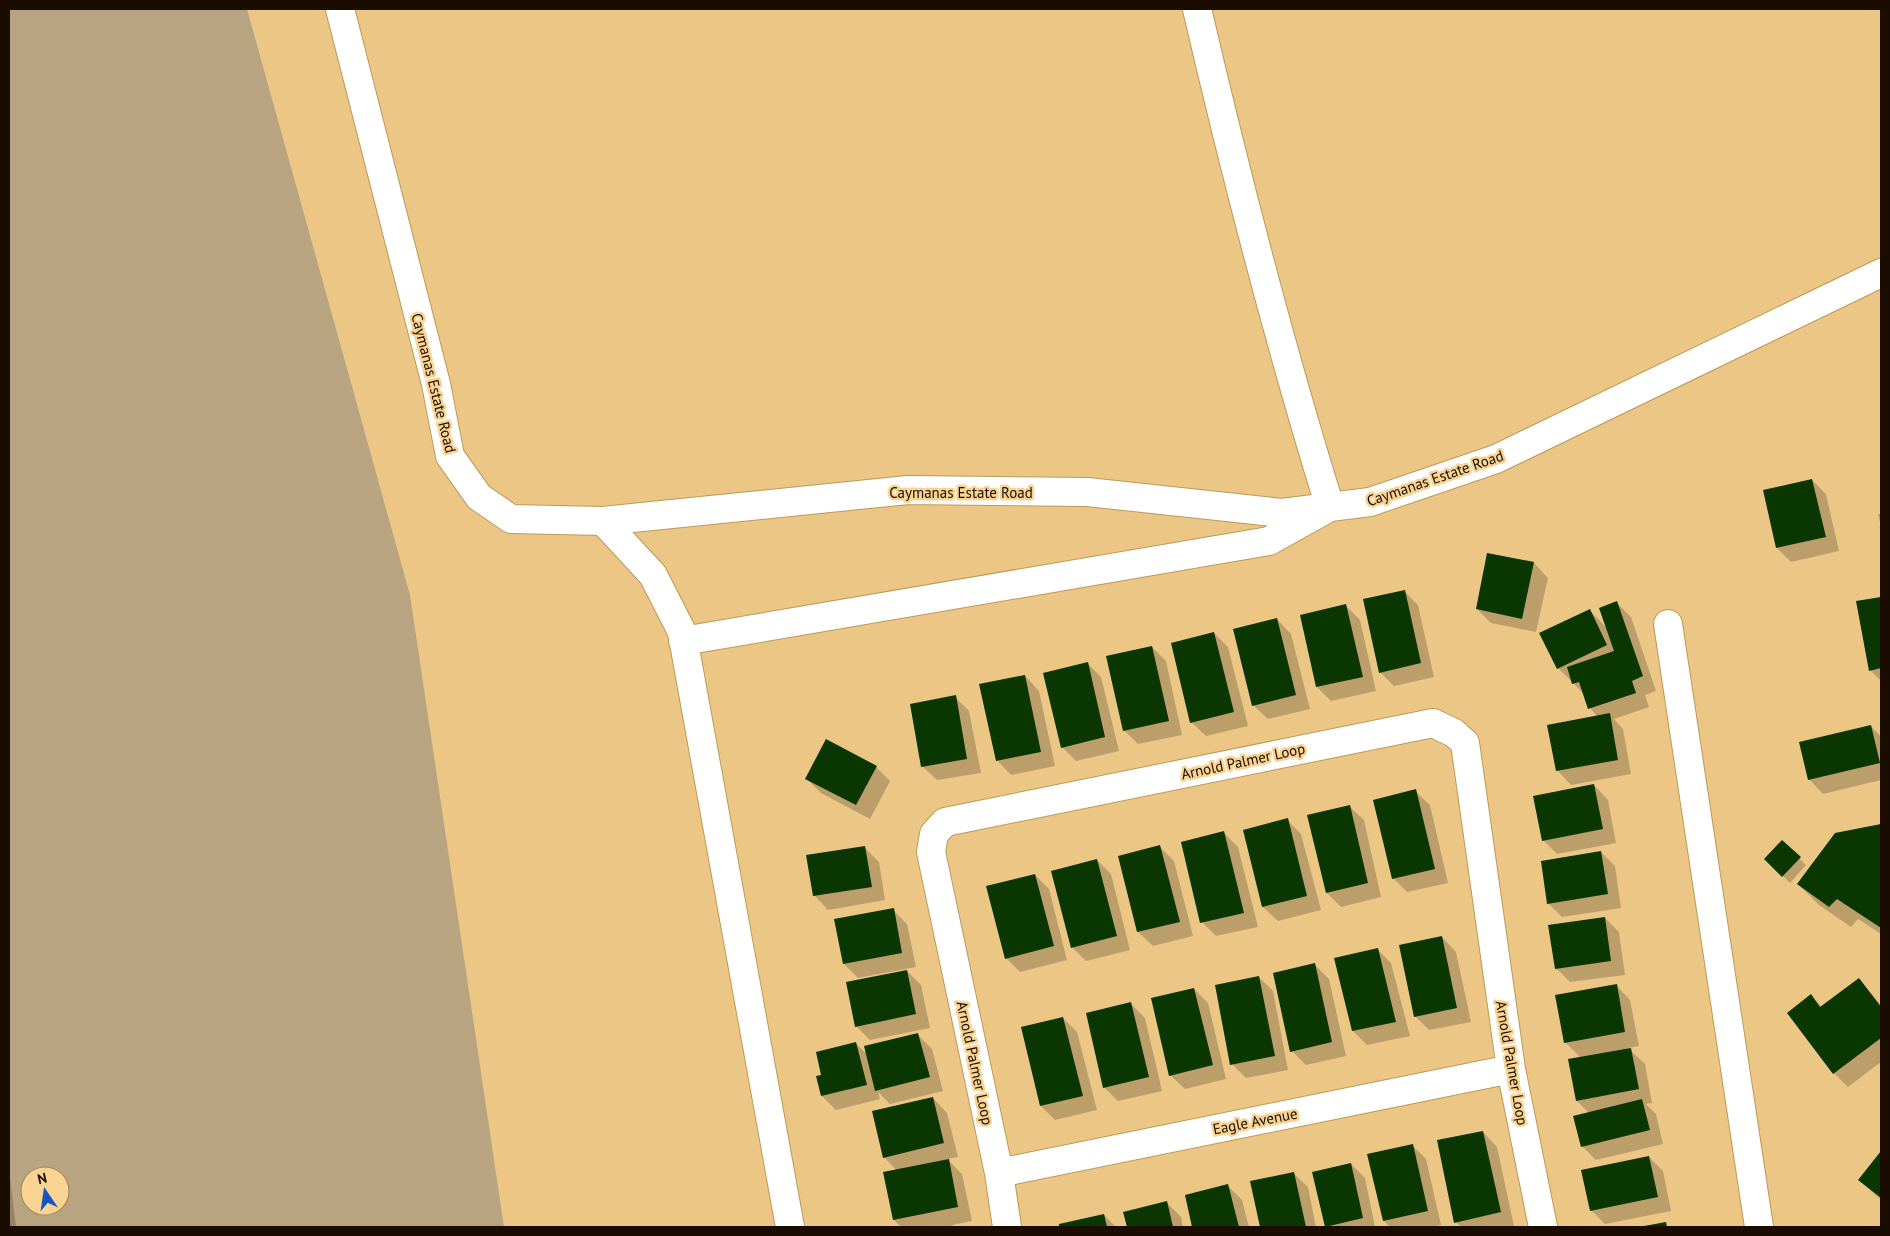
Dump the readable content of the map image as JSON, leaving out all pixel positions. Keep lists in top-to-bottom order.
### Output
{
  "streets": {
    "street": ["Caymanas Estate Road", "Arnold Palmer Loop", "Eagle Avenue"]
  },
  "crossings": [
    ["Arnold Palmer Loop", "Eagle Avenue"]
  ],
  "north": "top"
}
